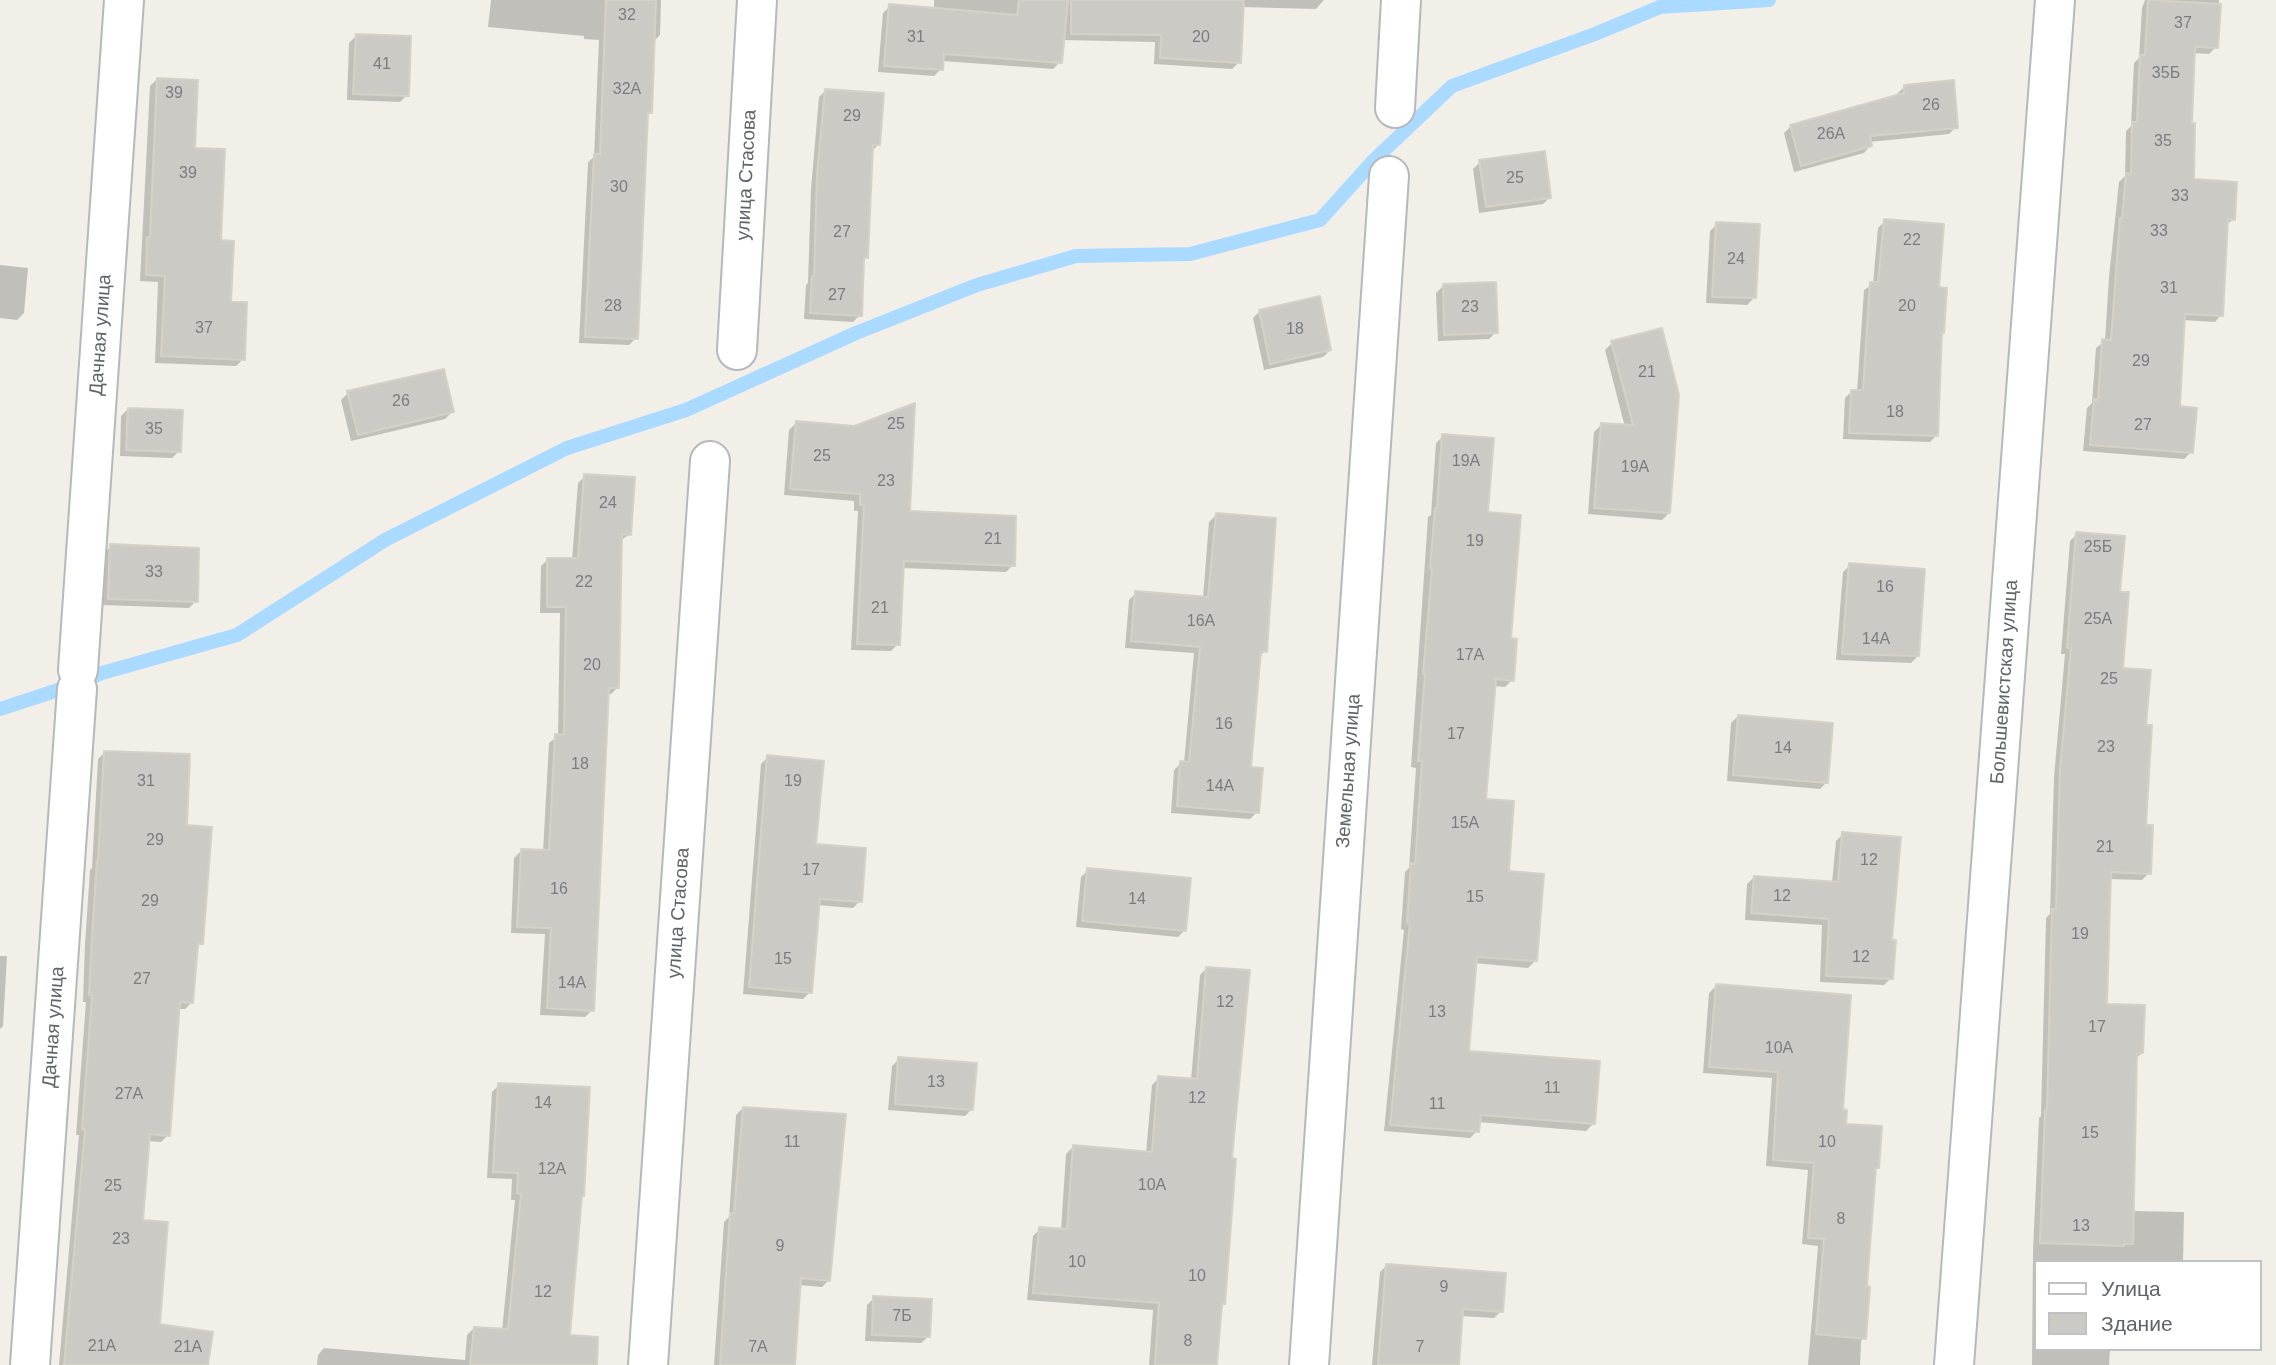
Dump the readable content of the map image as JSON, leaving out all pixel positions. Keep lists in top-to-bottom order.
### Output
{
  "streets": {
    "street": [
      "улица Стасова",
      "Дачная улица",
      "Большевистская улица",
      "Земельная улица"
    ]
  },
  "house_numbers": [
    "32",
    "37",
    "31",
    "20",
    "41",
    "35Б",
    "32А",
    "39",
    "26",
    "29",
    "26А",
    "35",
    "39",
    "25",
    "30",
    "33",
    "33",
    "27",
    "22",
    "24",
    "31",
    "27",
    "28",
    "20",
    "23",
    "37",
    "18",
    "29",
    "21",
    "26",
    "18",
    "25",
    "27",
    "35",
    "25",
    "19А",
    "19А",
    "23",
    "24",
    "21",
    "19",
    "25Б",
    "33",
    "22",
    "16",
    "21",
    "25А",
    "16А",
    "14А",
    "17А",
    "20",
    "25",
    "16",
    "17",
    "23",
    "14",
    "18",
    "31",
    "19",
    "14А",
    "15А",
    "29",
    "21",
    "12",
    "17",
    "16",
    "12",
    "15",
    "14",
    "29",
    "19",
    "12",
    "15",
    "27",
    "14А",
    "12",
    "13",
    "17",
    "10А",
    "13",
    "11",
    "27А",
    "12",
    "14",
    "11",
    "15",
    "11",
    "10",
    "12А",
    "10А",
    "25",
    "8",
    "13",
    "23",
    "9",
    "10",
    "10",
    "9",
    "12",
    "7Б",
    "8",
    "21А",
    "21А",
    "7А",
    "7"
  ],
  "legend": ["Улица", "Здание"]
}
